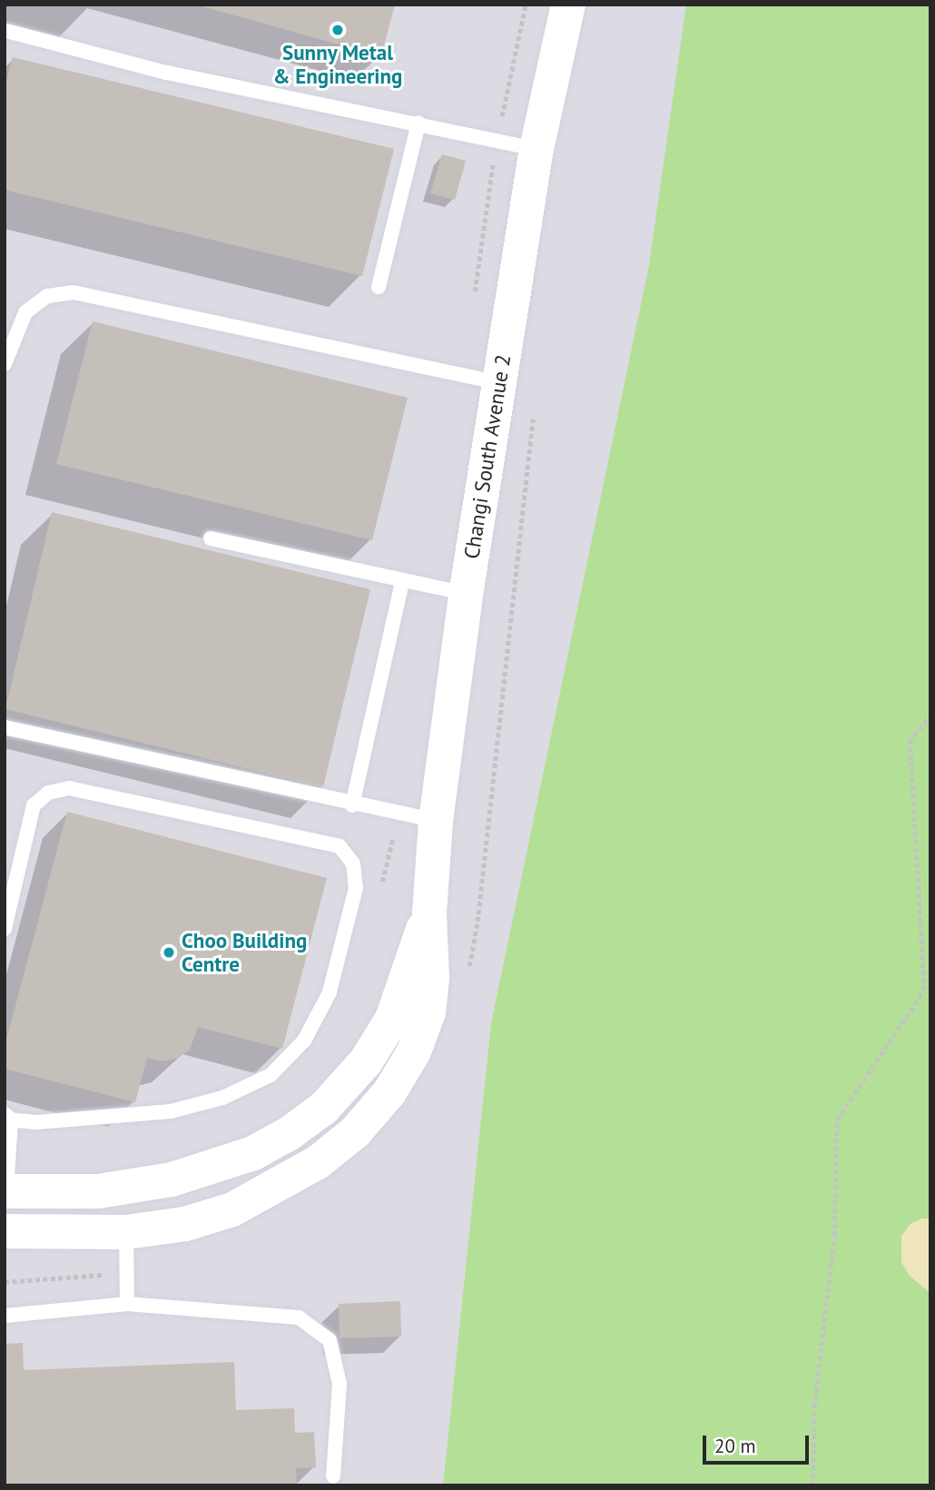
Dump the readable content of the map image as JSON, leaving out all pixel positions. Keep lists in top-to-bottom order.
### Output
{
  "streets": {
    "street": ["Changi South Avenue 2"]
  },
  "places": ["Sunny Metal & Engineering", "Choo Building Centre"],
  "scale_bar": "20 m"
}
